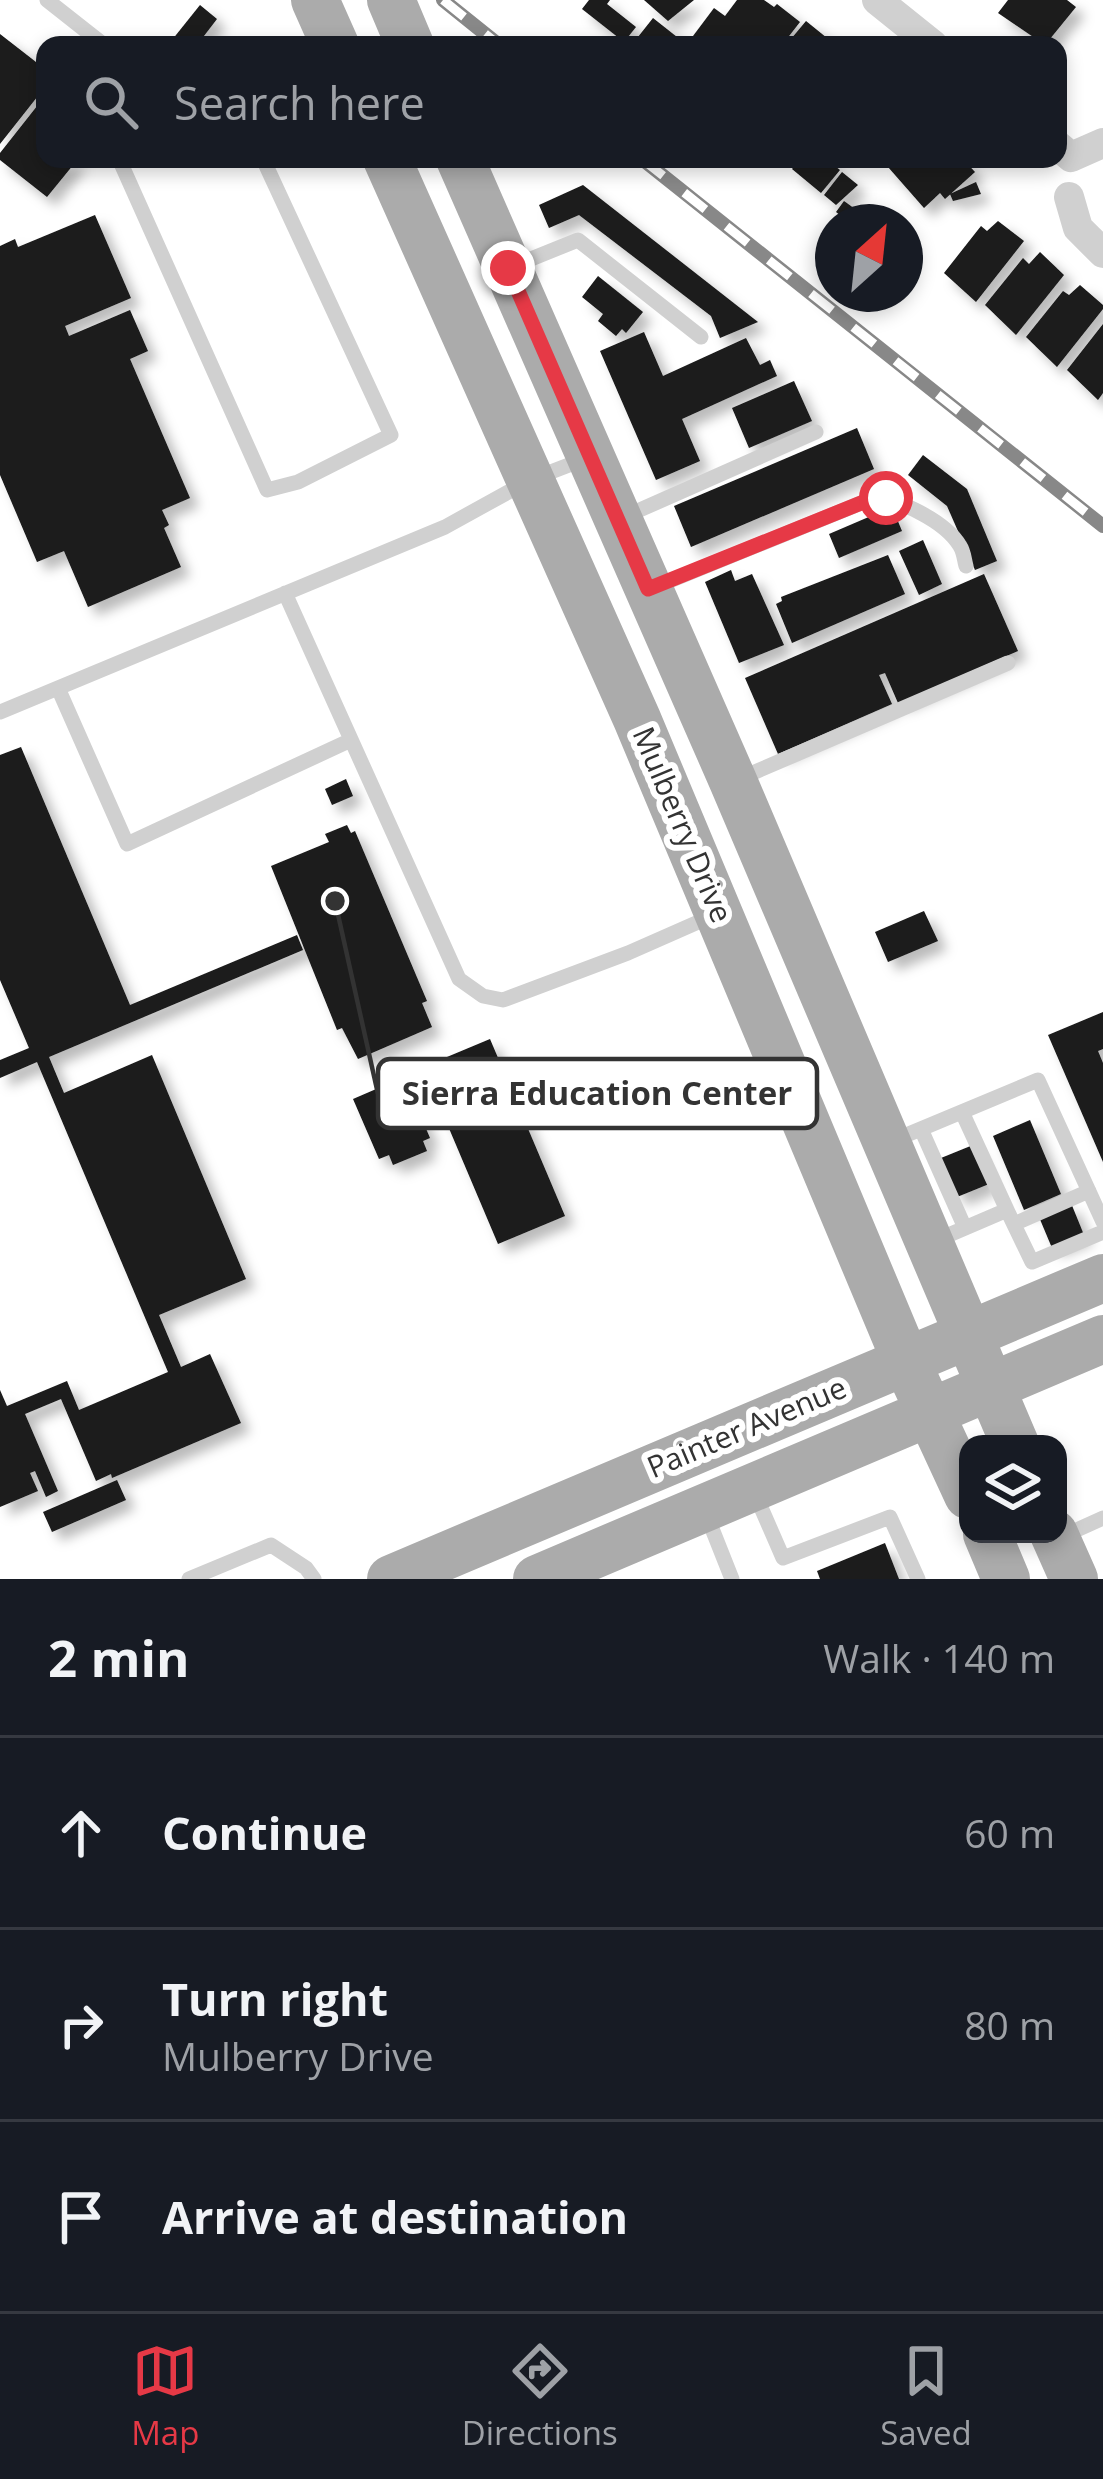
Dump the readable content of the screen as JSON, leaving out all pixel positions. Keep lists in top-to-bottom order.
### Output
{
  "streets": {
    "main road": ["Mulberry Drive", "Painter Avenue"]
  },
  "crossings": [
    ["Mulberry Drive", "Painter Avenue"]
  ],
  "places": ["Sierra Education Center"],
  "north": "top right",
  "page": {
    "search": "Search here",
    "heading": ["2 min", "Walk · 140 m"],
    "list": [
      ["Continue", "60 m"],
      ["Turn right", "Mulberry Drive", "80 m"],
      "Arrive at destination"
    ],
    "nav": ["Map", "Directions", "Saved"]
  }
}
